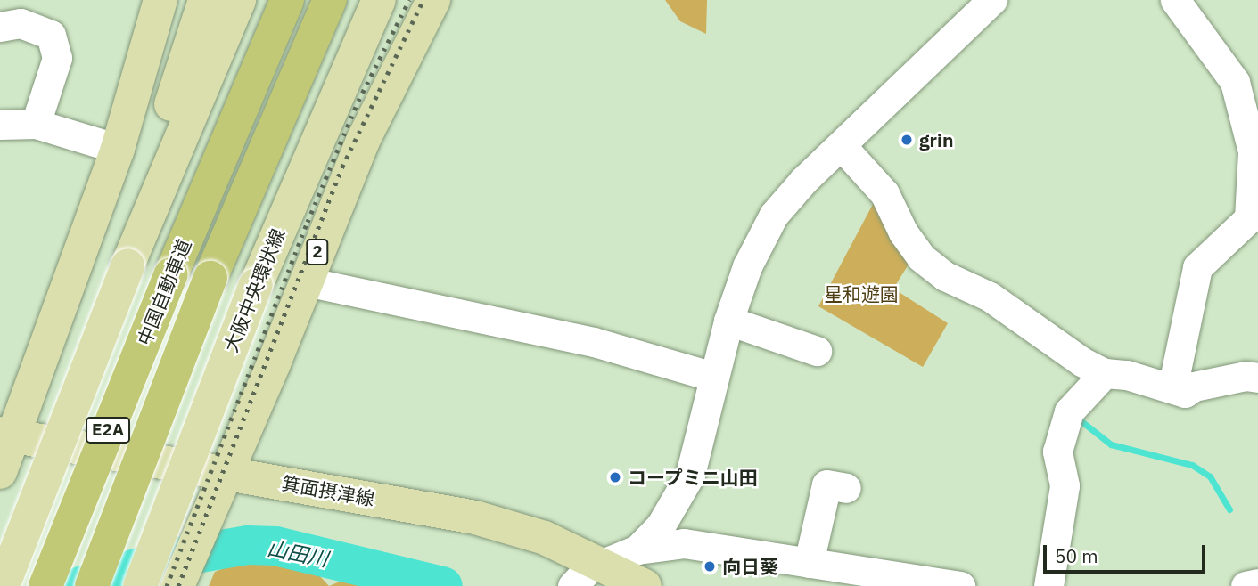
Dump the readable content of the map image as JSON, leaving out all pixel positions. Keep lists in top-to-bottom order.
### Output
{
  "streets": {
    "highway": ["中国自動車道", "E2A"],
    "main road": ["2", "大阪中央環状線", "箕面摂津線"]
  },
  "crossings": [
    ["2", "箕面摂津線"]
  ],
  "water": ["山田川"],
  "parks": ["星和遊園"],
  "places": ["grin", "コープミニ山田", "向日葵"],
  "scale_bar": "50 m"
}
